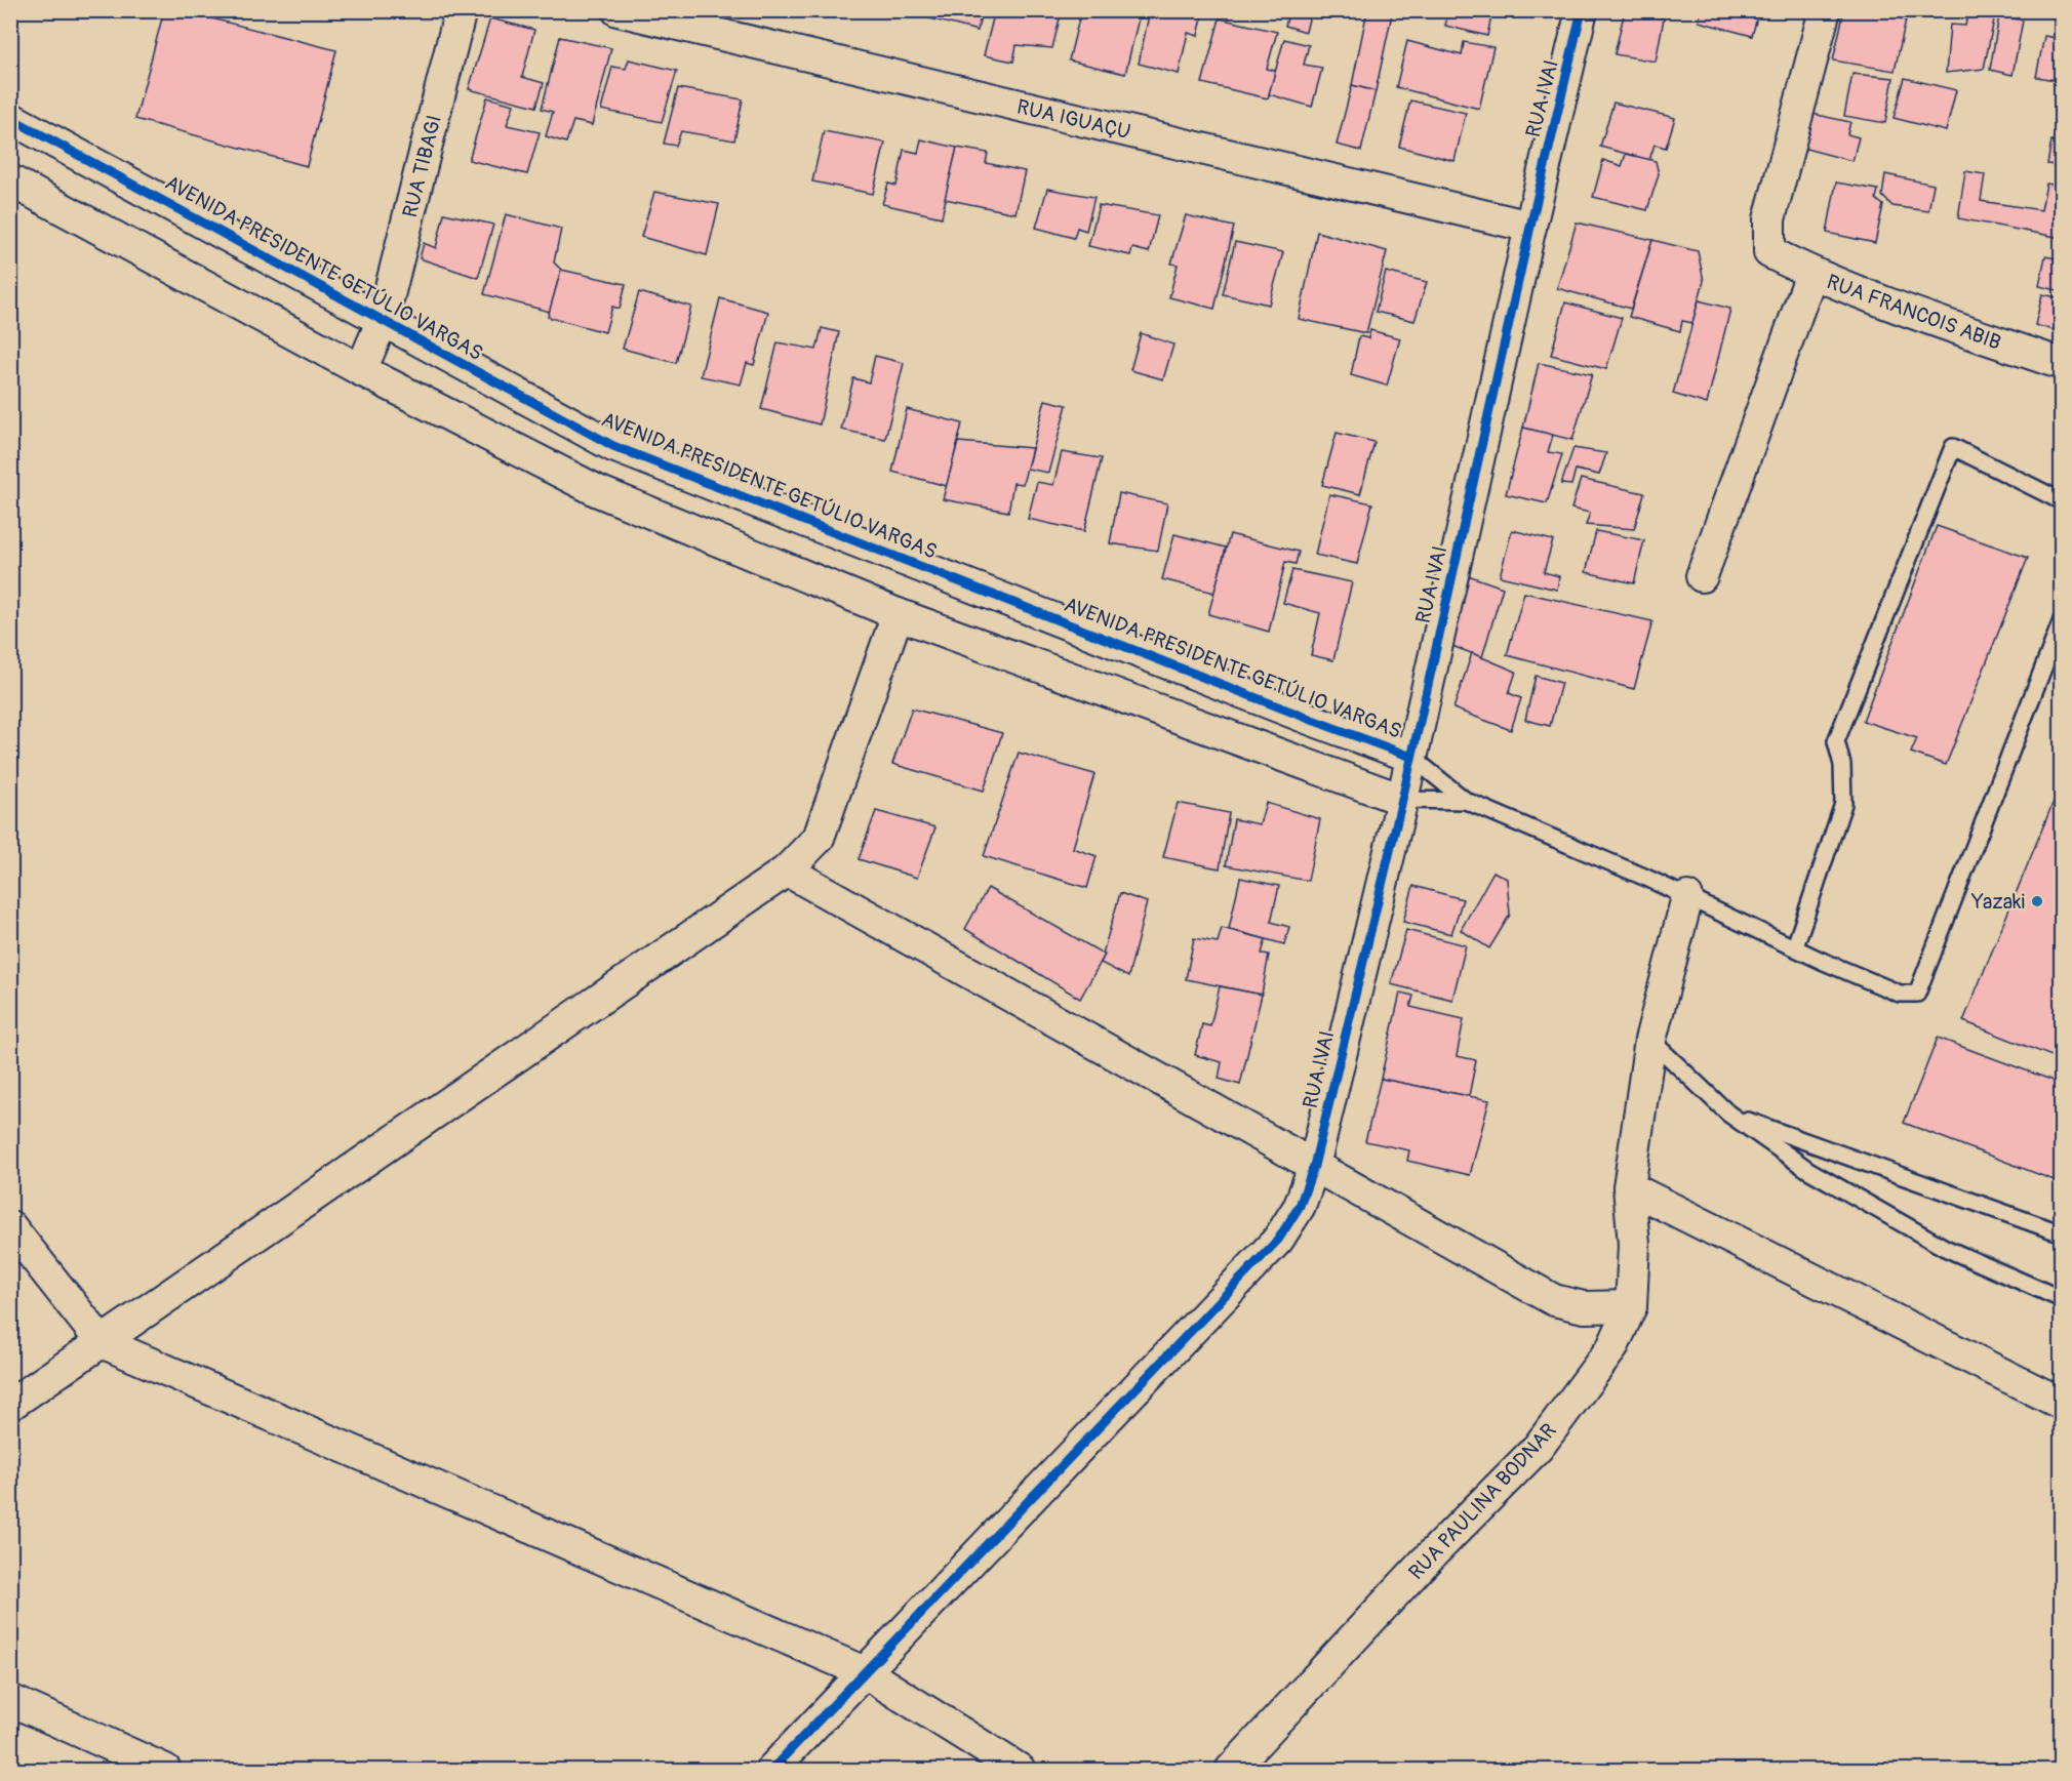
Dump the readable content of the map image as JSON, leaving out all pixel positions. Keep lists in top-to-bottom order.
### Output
{
  "streets": {
    "street": [
      "RUA IVAI",
      "RUA IGUAÇU",
      "RUA TIBAGI",
      "AVENIDA PRESIDENTE GETÚLIO VARGAS",
      "RUA FRANCOIS ABIB",
      "RUA PAULINA BODNAR"
    ]
  },
  "crossings": [
    ["RUA IVAI", "RUA IGUAÇU"],
    ["RUA IVAI", "AVENIDA PRESIDENTE GETÚLIO VARGAS"],
    ["RUA TIBAGI", "AVENIDA PRESIDENTE GETÚLIO VARGAS"],
    ["AVENIDA PRESIDENTE GETÚLIO VARGAS", "RUA PAULINA BODNAR"]
  ],
  "places": ["Yazaki"]
}
